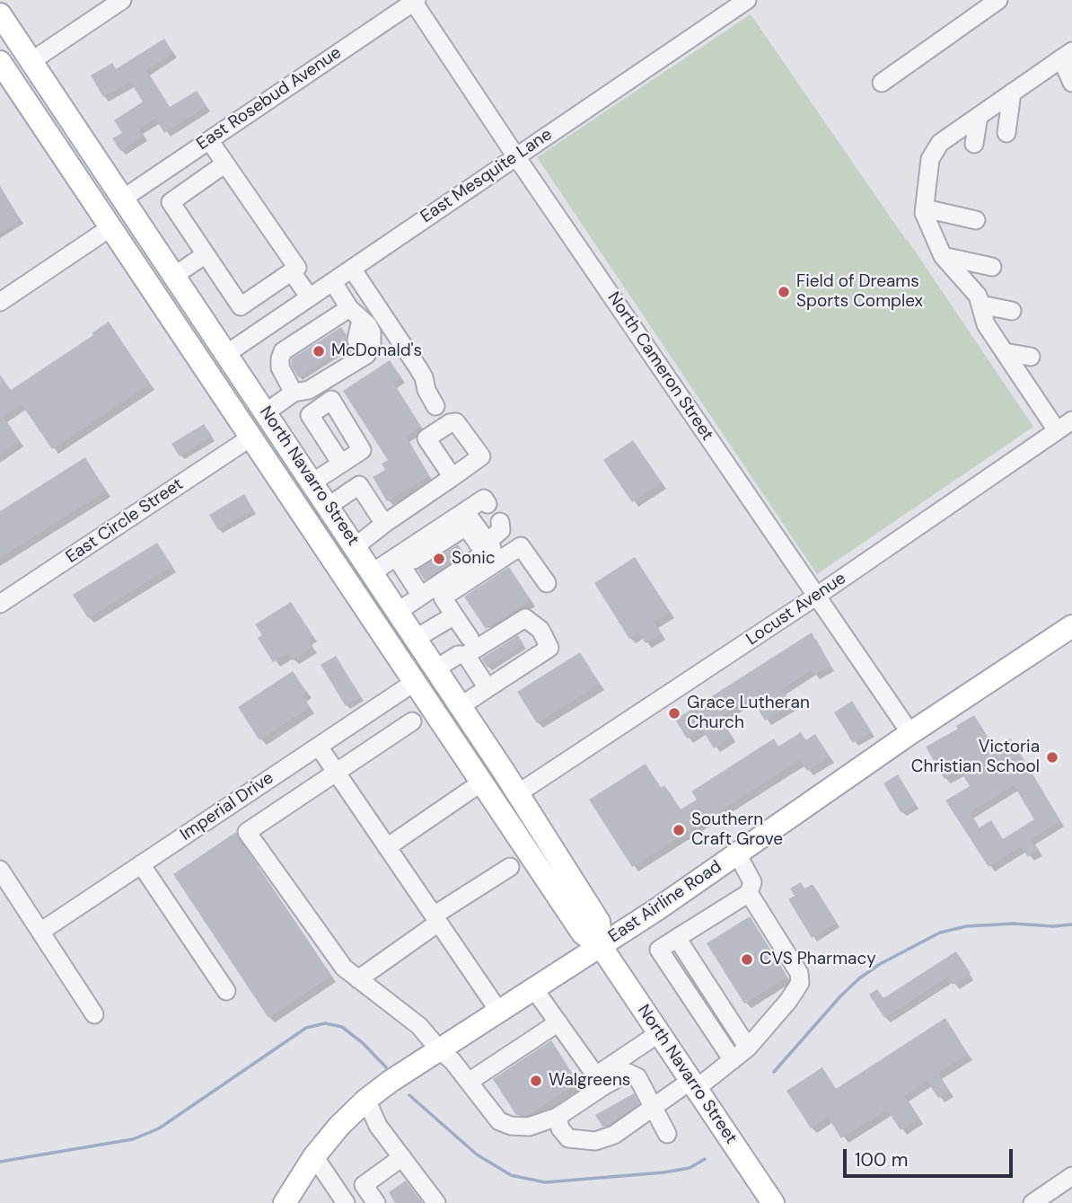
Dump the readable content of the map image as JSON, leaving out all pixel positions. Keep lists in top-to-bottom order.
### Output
{
  "streets": {
    "main road": ["North Navarro Street", "East Airline Road"],
    "street": [
      "East Rosebud Avenue",
      "East Mesquite Lane",
      "North Cameron Street",
      "East Circle Street",
      "Locust Avenue",
      "Imperial Drive"
    ]
  },
  "crossings": [
    ["East Rosebud Avenue", "North Cameron Street"],
    ["East Rosebud Avenue", "North Navarro Street"],
    ["East Mesquite Lane", "North Cameron Street"],
    ["East Mesquite Lane", "North Navarro Street"],
    ["North Cameron Street", "Locust Avenue"],
    ["North Cameron Street", "East Airline Road"],
    ["North Navarro Street", "East Circle Street"],
    ["North Navarro Street", "Locust Avenue"],
    ["North Navarro Street", "Imperial Drive"],
    ["North Navarro Street", "East Airline Road"]
  ],
  "places": [
    "Field of Dreams Sports Complex",
    "McDonald's",
    "Sonic",
    "Grace Lutheran Church",
    "Victoria Christian School",
    "Southern Craft Grove",
    "CVS Pharmacy",
    "Walgreens"
  ],
  "scale_bar": "100 m"
}
